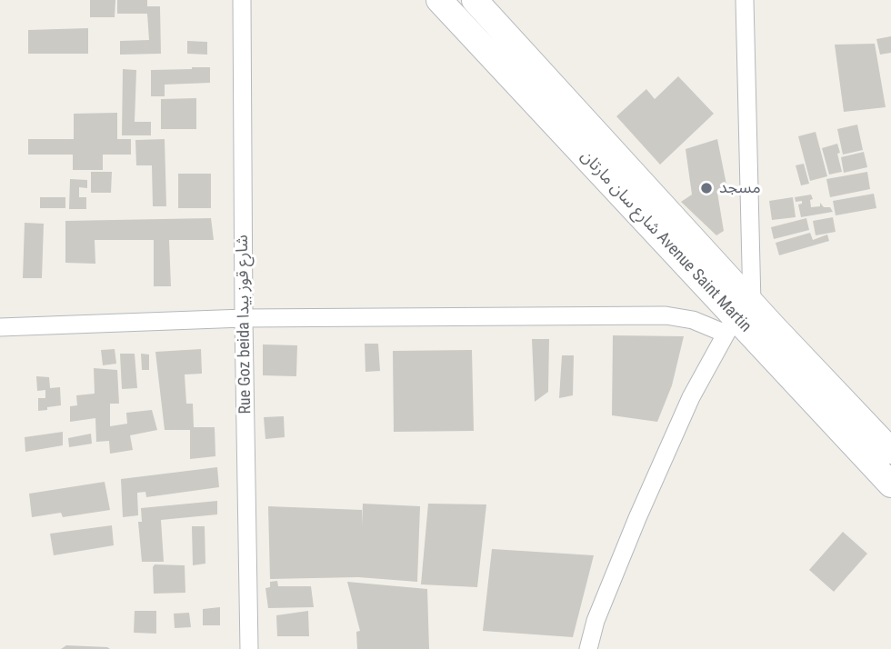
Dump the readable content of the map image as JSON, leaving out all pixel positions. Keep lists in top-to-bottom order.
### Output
{
  "streets": {
    "main road": ["شارع سان مارتان Avenue Saint Martin"],
    "street": ["Rue Goz beida شارع قوز بيدا"]
  },
  "places": ["مسجد"]
}
